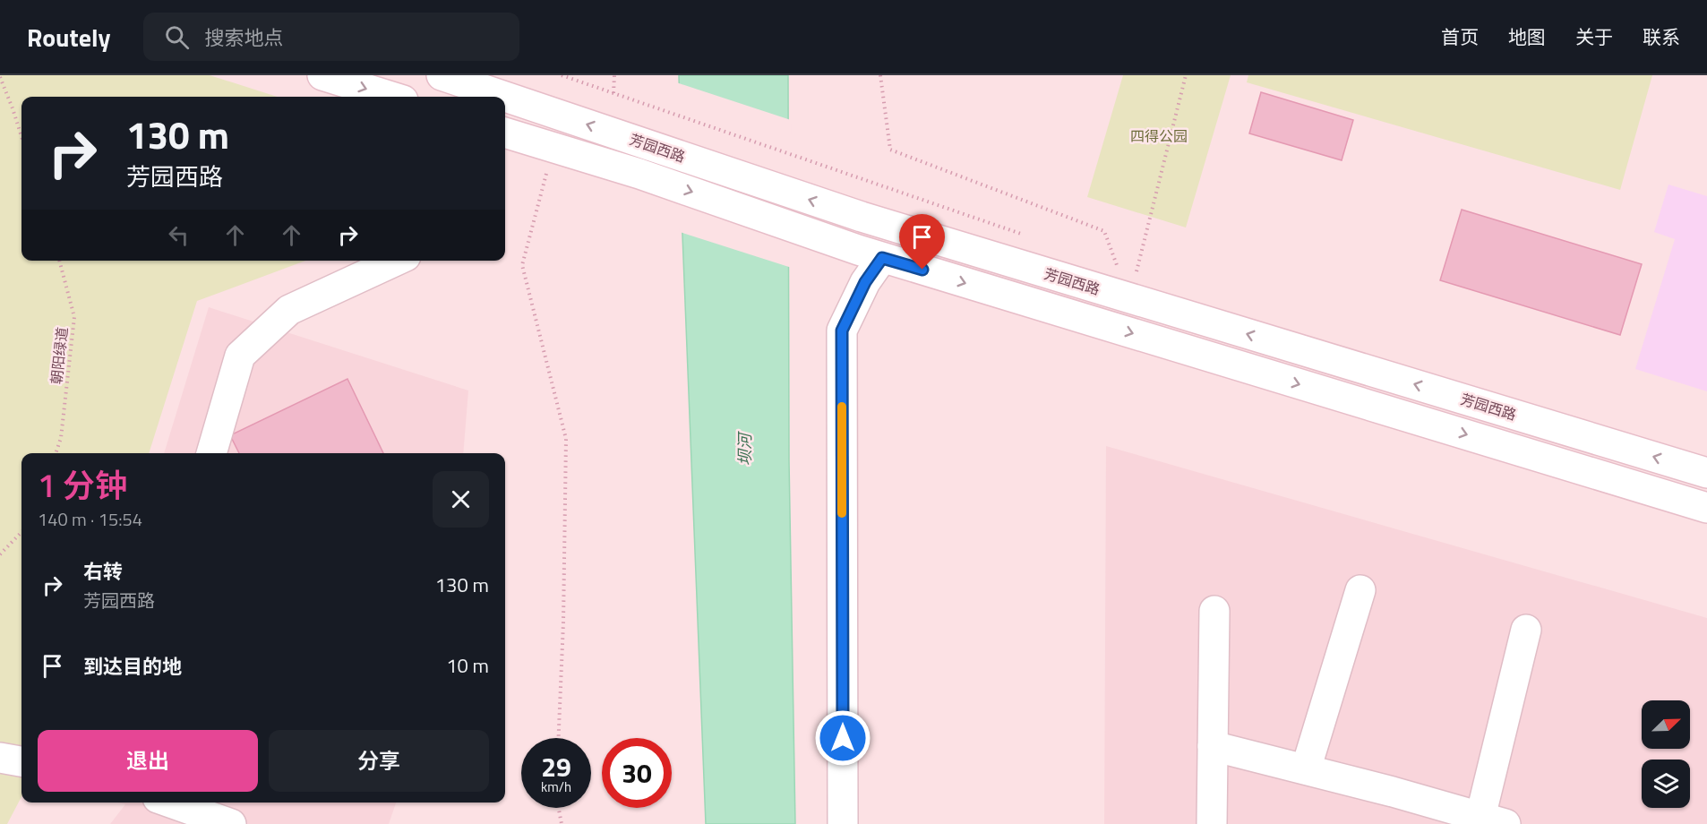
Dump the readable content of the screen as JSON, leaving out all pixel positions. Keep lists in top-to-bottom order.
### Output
{
  "streets": {
    "main road": ["芳园西路"],
    "path": ["朝阳绿道"]
  },
  "water": ["坝河"],
  "parks": ["四得公园"],
  "north": "top right",
  "page": {
    "header": "Routely",
    "search": "搜索地点",
    "nav": [
      "首页",
      "地图",
      "关于",
      "联系"
    ],
    "turn": ["130 m", "芳园西路"],
    "heading": ["1 分钟", "140 m · 15:54"],
    "list": [
      {
        "name": "右转",
        "note": "芳园西路",
        "value": "130 m"
      },
      {
        "name": "到达目的地",
        "value": "10 m"
      }
    ],
    "buttons": ["退出", "分享"],
    "speed": "29 km/h",
    "limit": "30"
  }
}
